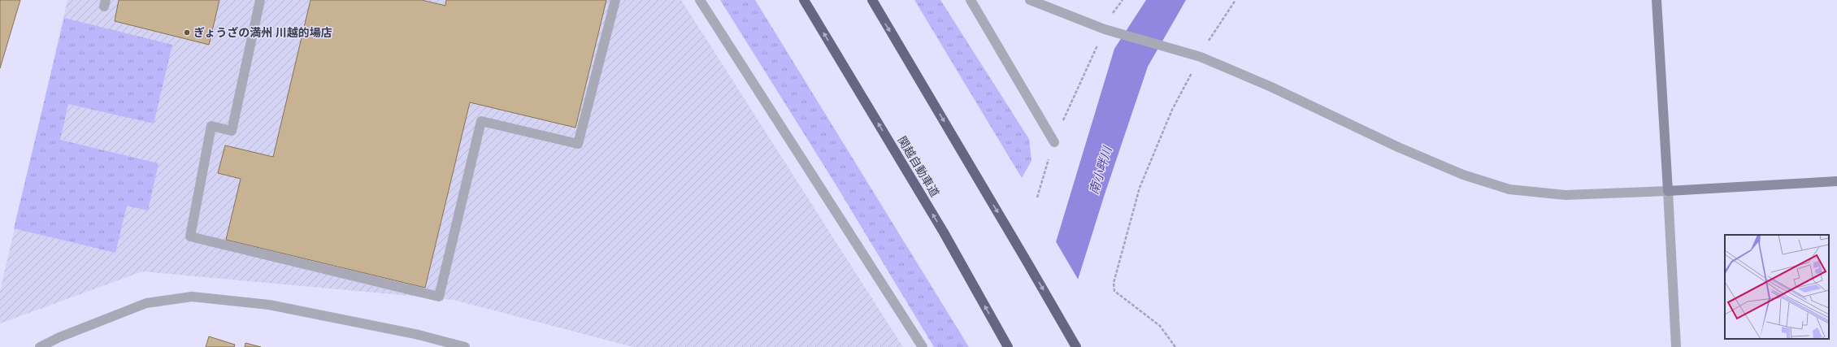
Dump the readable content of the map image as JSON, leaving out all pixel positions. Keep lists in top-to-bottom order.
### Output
{
  "streets": {
    "highway": ["関越自動車道"]
  },
  "water": ["南小畔川"],
  "places": ["ぎょうざの満州 川越的場店"]
}
